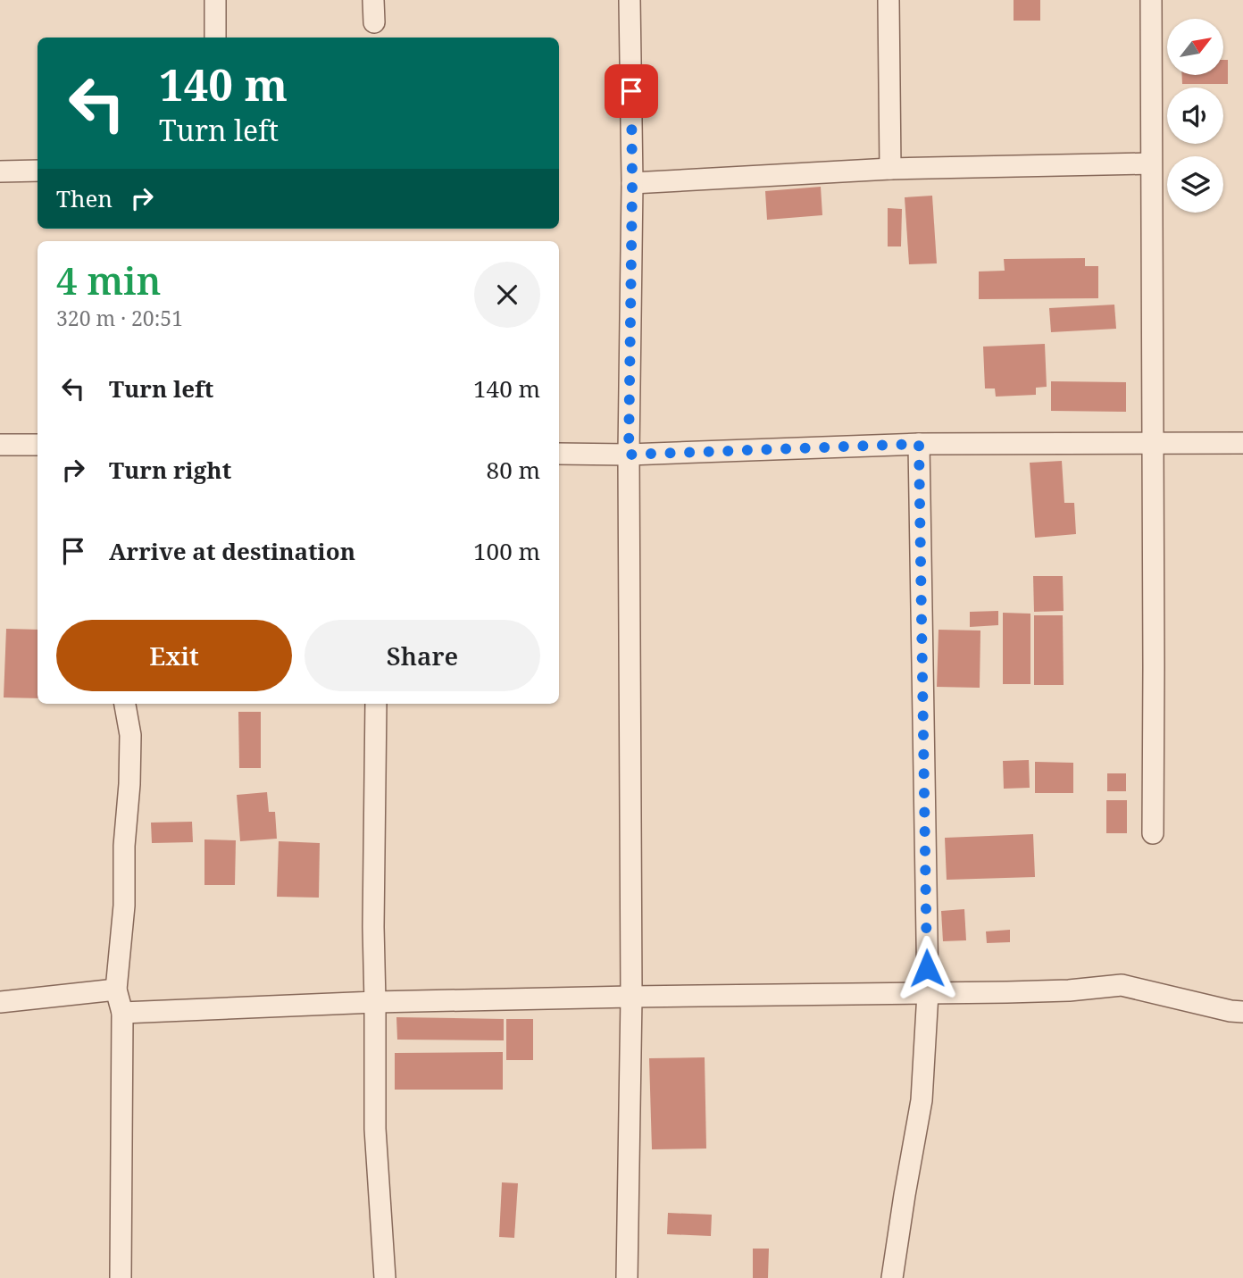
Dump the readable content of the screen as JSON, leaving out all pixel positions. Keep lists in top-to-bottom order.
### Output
{
  "north": "top right",
  "page": {
    "turn": ["140 m", "Turn left"],
    "then": "Then",
    "heading": ["4 min", "320 m · 20:51"],
    "list": [
      {
        "name": "Turn left",
        "value": "140 m"
      },
      {
        "name": "Turn right",
        "value": "80 m"
      },
      {
        "name": "Arrive at destination",
        "value": "100 m"
      }
    ],
    "buttons": ["Exit", "Share"]
  }
}
